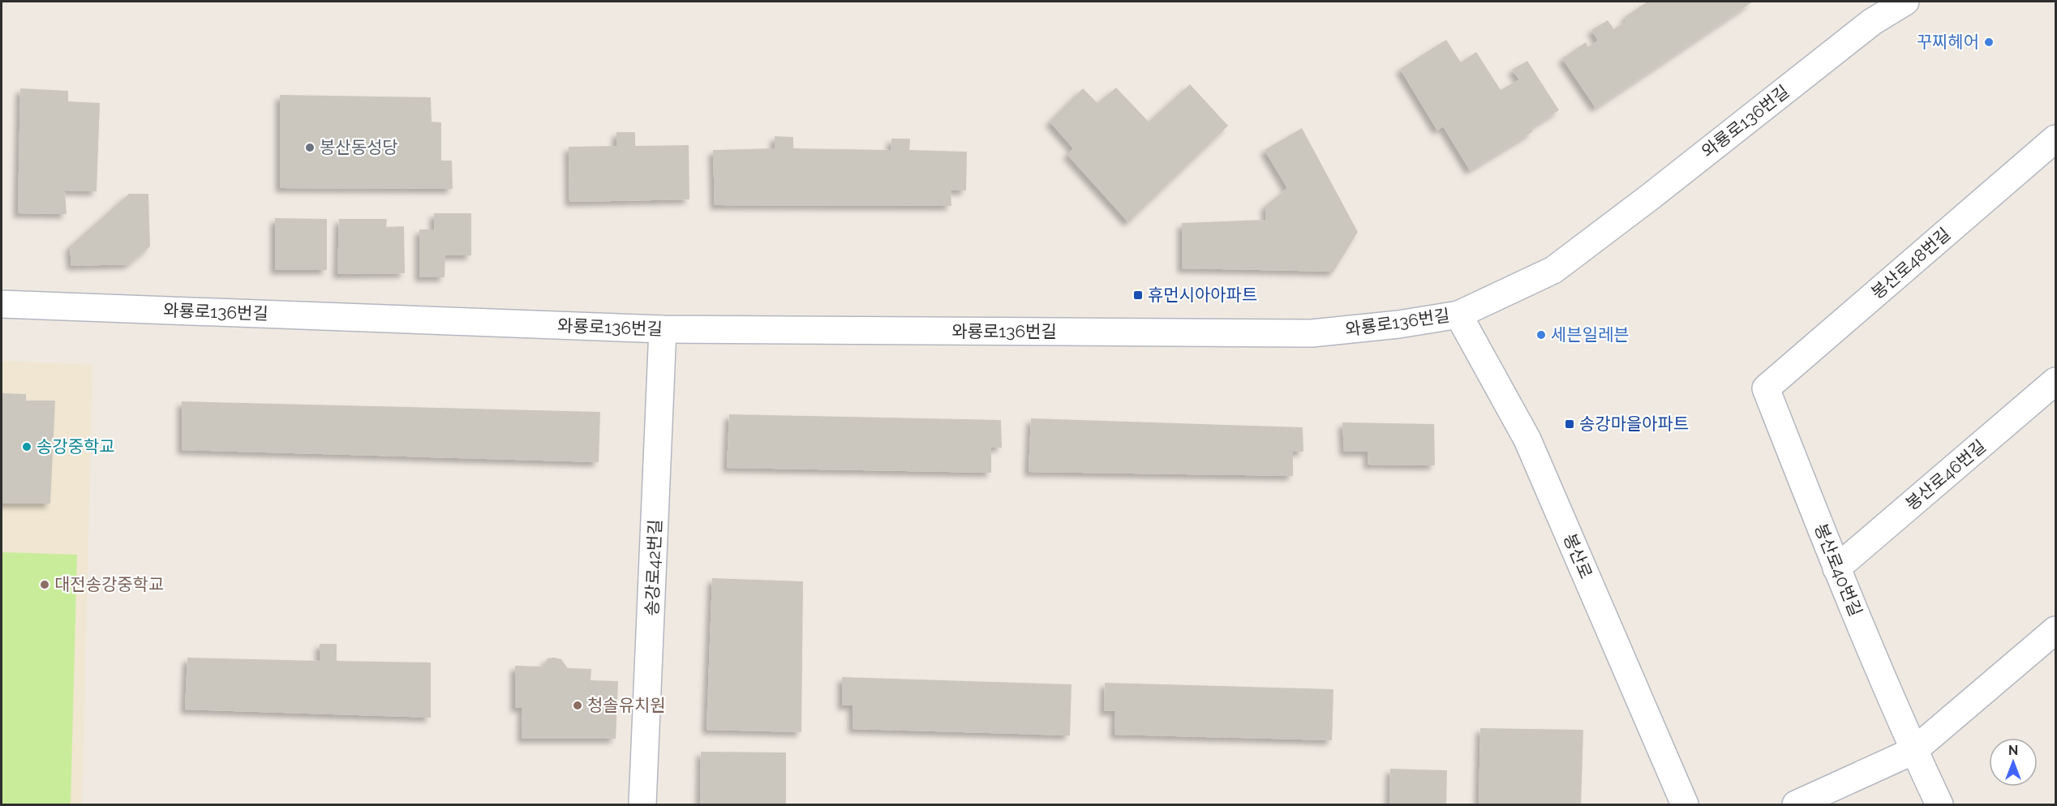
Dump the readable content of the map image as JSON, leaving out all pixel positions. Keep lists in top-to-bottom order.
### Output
{
  "streets": {
    "main road": [
      "와룡로136번길",
      "봉산로48번길",
      "봉산로46번길",
      "봉산로",
      "송강로42번길",
      "봉산로40번길"
    ]
  },
  "crossings": [
    ["와룡로136번길", "봉산로"],
    ["와룡로136번길", "송강로42번길"],
    ["봉산로48번길", "봉산로40번길"],
    ["봉산로46번길", "봉산로40번길"]
  ],
  "places": {
    "other": [
      "꾸찌헤어",
      "봉산동성당",
      "세븐일레븐",
      "송강중학교",
      "대전송강중학교",
      "청솔유치원"
    ],
    "transit": ["휴먼시아아파트", "송강마을아파트"]
  },
  "north": "top"
}
